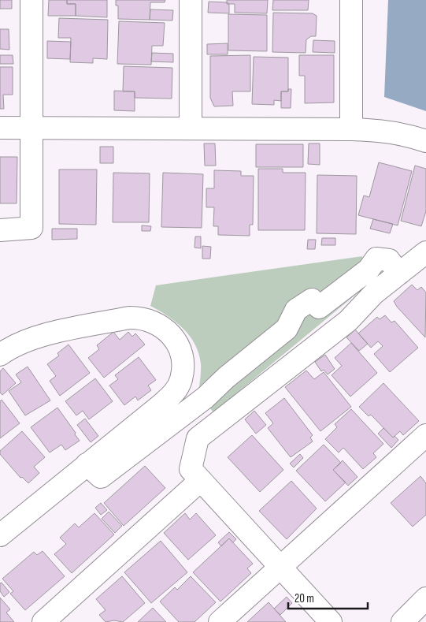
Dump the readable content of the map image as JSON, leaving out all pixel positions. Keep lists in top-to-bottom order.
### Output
{
  "scale_bar": "20 m"
}
